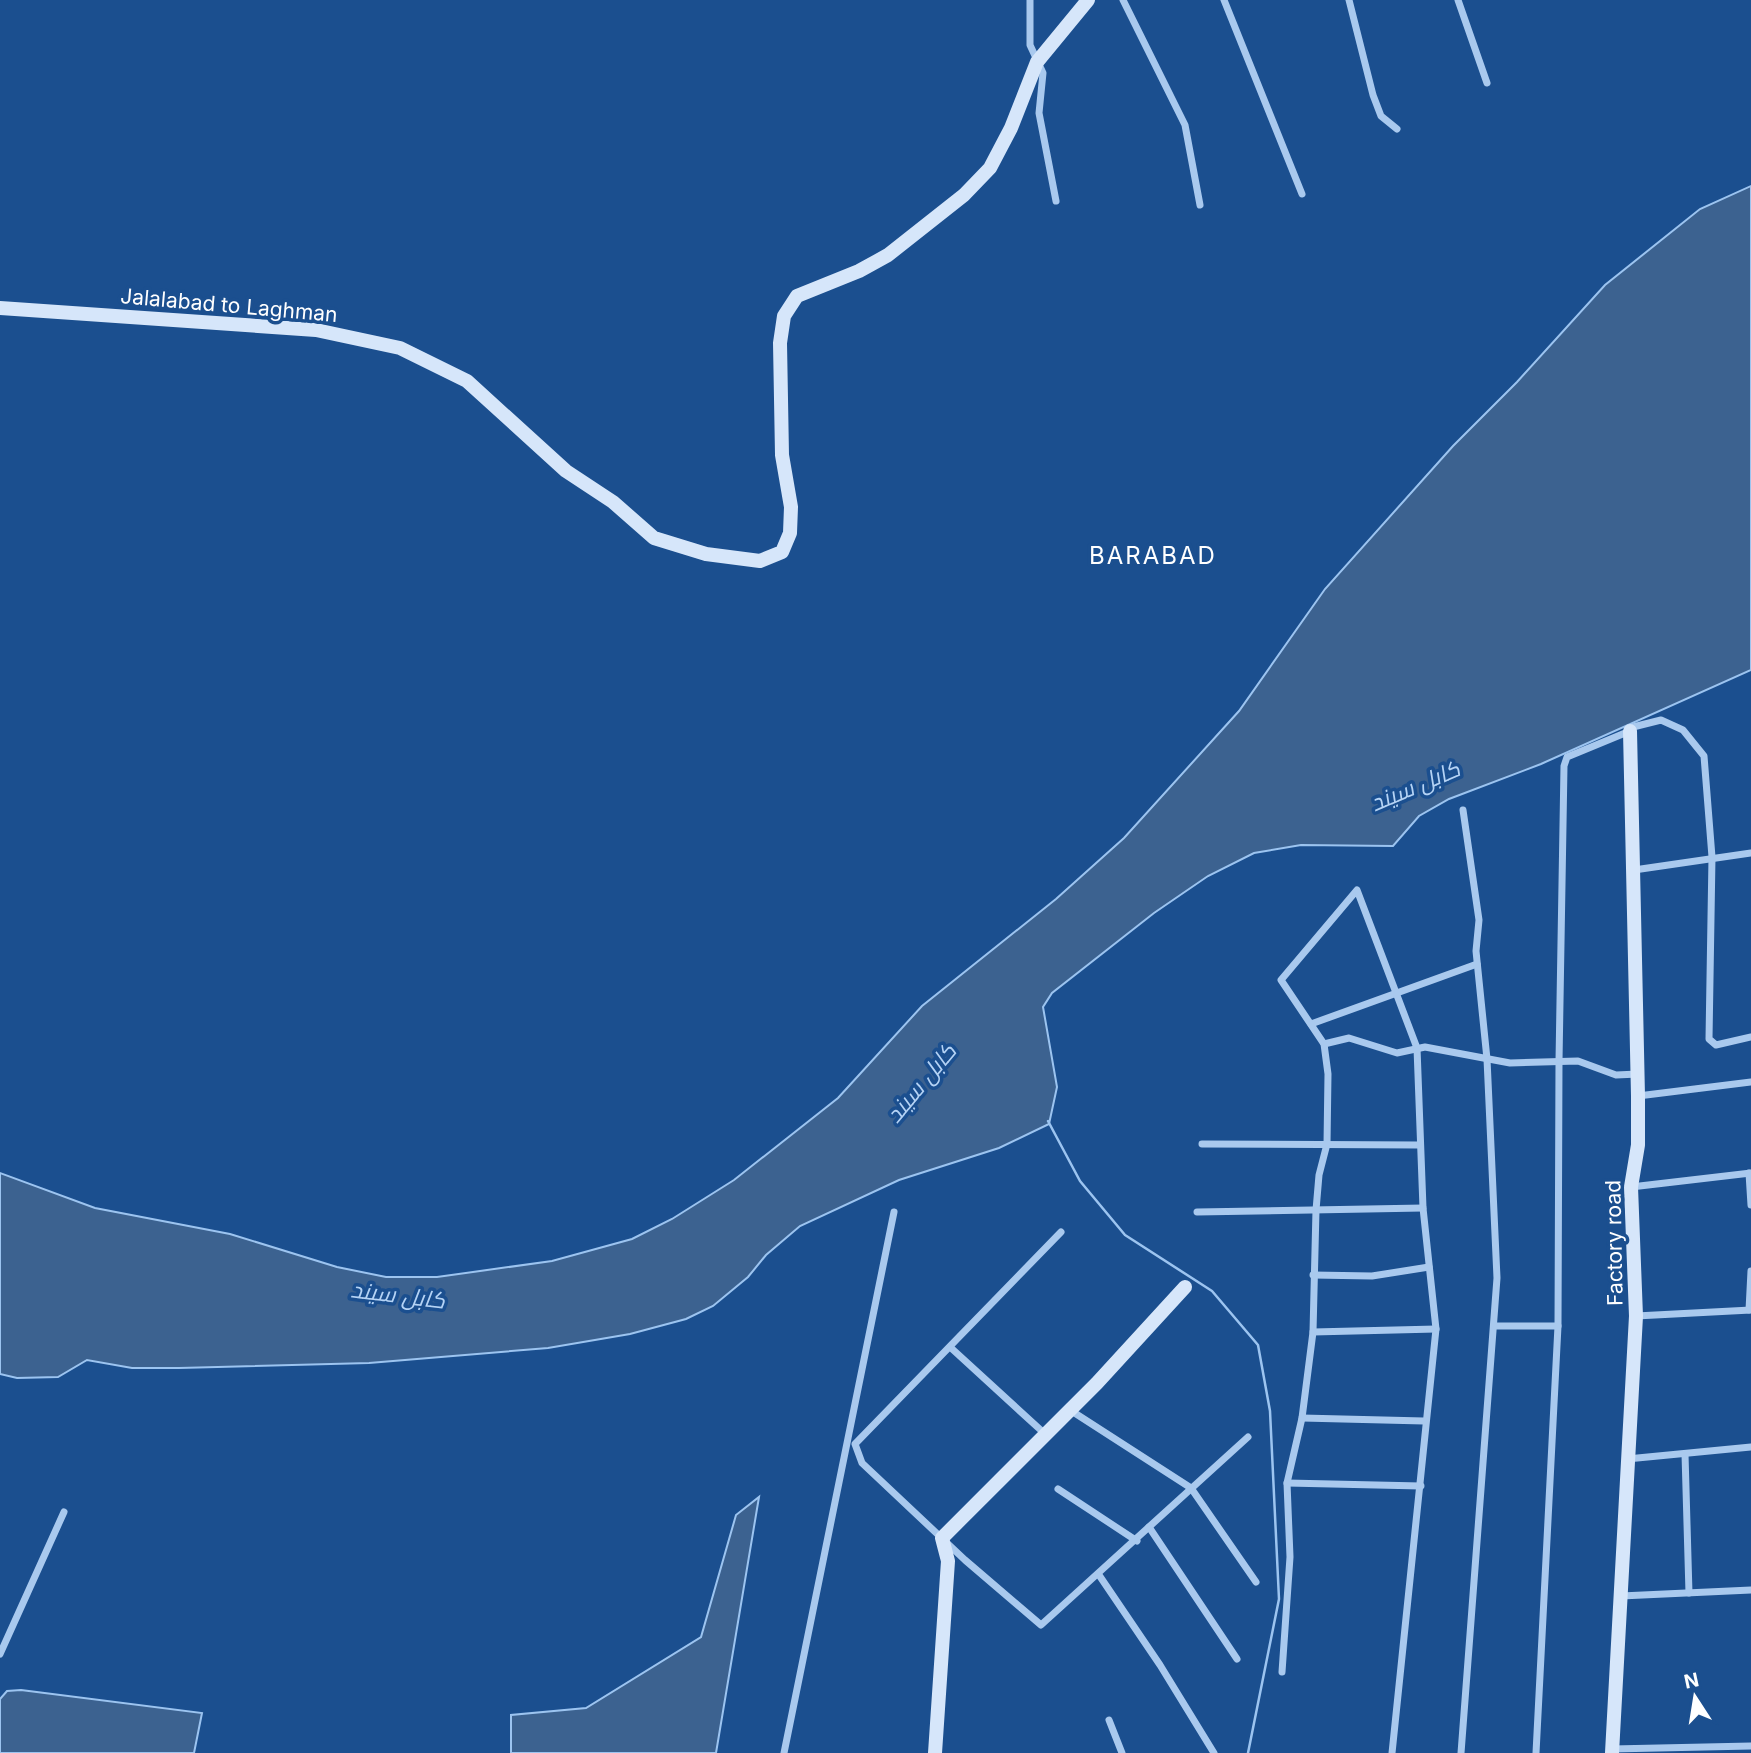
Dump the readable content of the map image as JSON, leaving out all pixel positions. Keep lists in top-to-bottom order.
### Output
{
  "streets": {
    "street": ["Jalalabad to Laghman", "Factory road"]
  },
  "districts": ["BARABAD"],
  "water": ["کابل سيند"],
  "north": "top"
}
